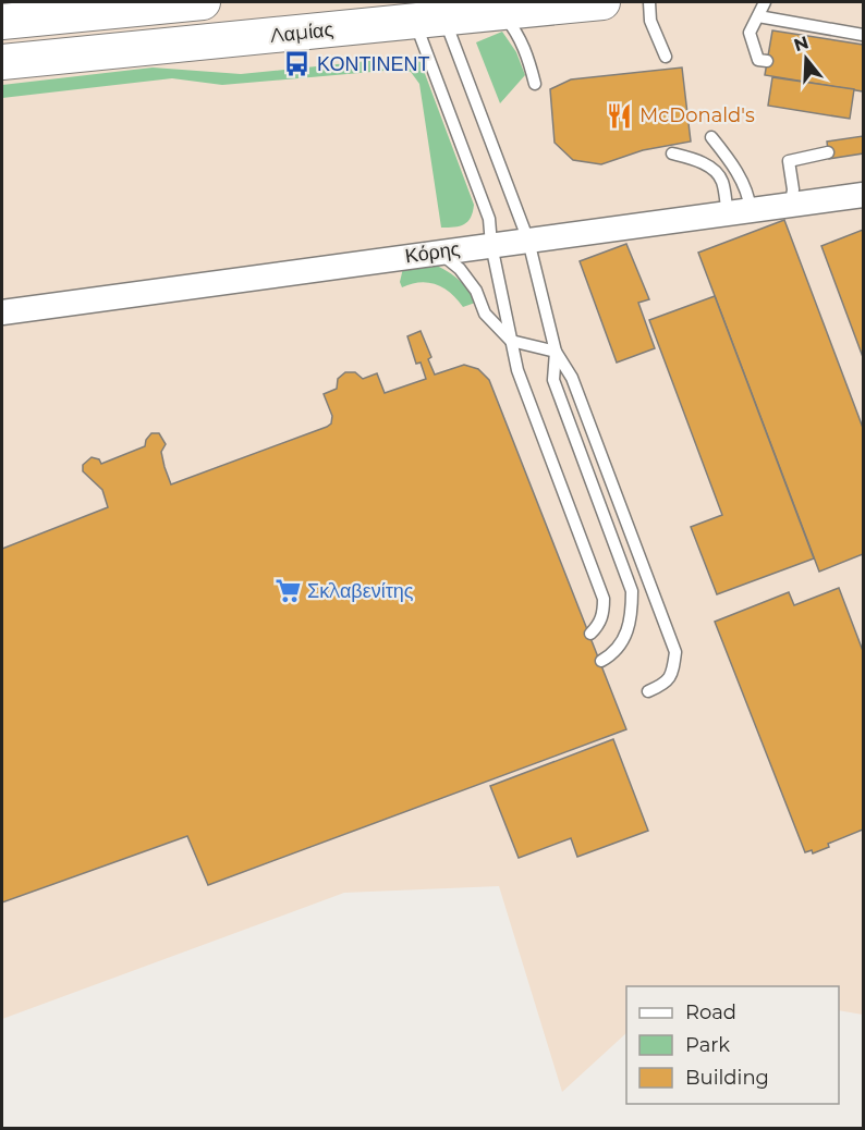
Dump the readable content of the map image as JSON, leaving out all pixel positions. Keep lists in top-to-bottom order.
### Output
{
  "streets": {
    "main road": ["Λαμίας"],
    "street": ["Κόρης"]
  },
  "places": {
    "bus stop": ["ΚΟΝΤΙΝΕΝΤ"],
    "restaurant": ["McDonald's"],
    "supermarket": ["Σκλαβενίτης"]
  },
  "legend": ["Road", "Park", "Building"],
  "north": "top"
}
